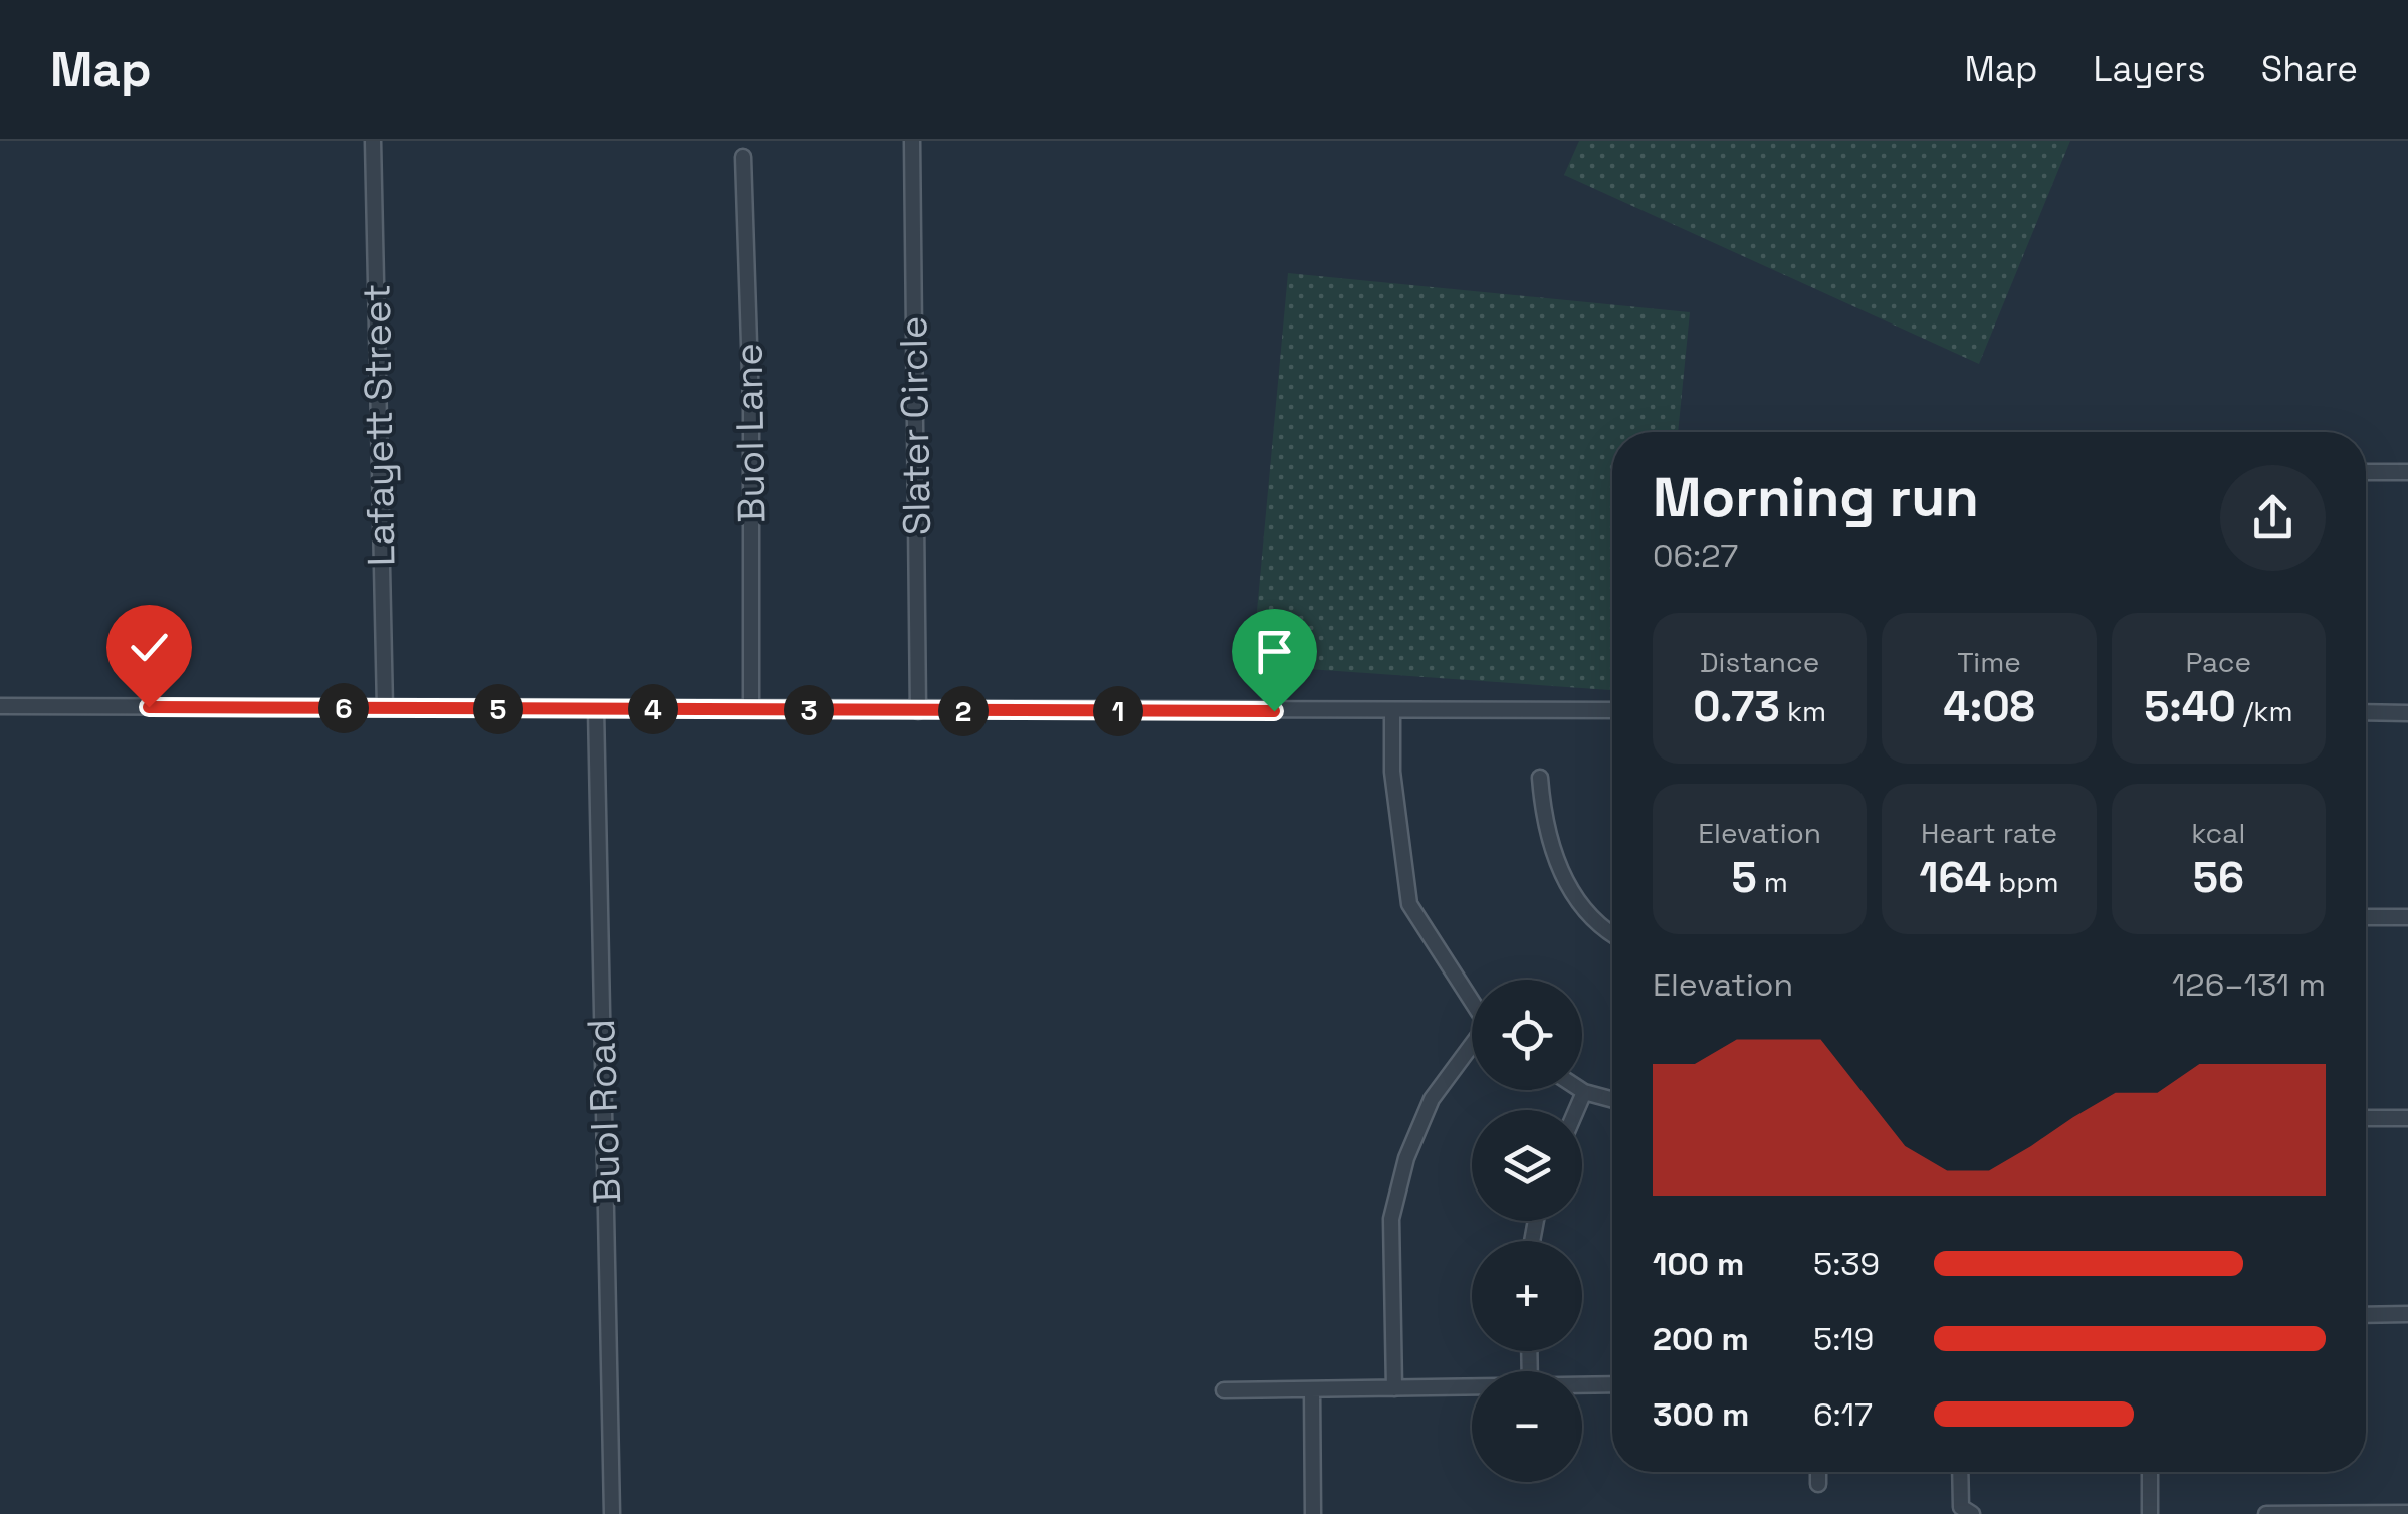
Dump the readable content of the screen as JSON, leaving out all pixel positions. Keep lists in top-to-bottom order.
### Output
{
  "streets": {
    "street": [
      "Lafayett Street",
      "Slater Circle",
      "Buol Lane",
      "Buol Road"
    ]
  },
  "page": {
    "header": "Map",
    "nav": ["Map", "Layers", "Share"],
    "heading": ["Morning run", "06:27"],
    "stats": [
      ["Distance", "0.73 km"],
      ["Time", "4:08"],
      ["Pace", "5:40 /km"],
      ["Elevation", "5 m"],
      ["Heart rate", "164 bpm"],
      ["kcal", "56"]
    ],
    "pins": [
      "6",
      "4",
      "5",
      "3",
      "1",
      "2"
    ],
    "chart": ["Elevation", "126–131 m"],
    "map_buttons": ["+", "−"],
    "list": [
      {
        "name": "100 m",
        "note": "5:39"
      },
      {
        "name": "200 m",
        "note": "5:19"
      },
      {
        "name": "300 m",
        "note": "6:17"
      }
    ]
  }
}
